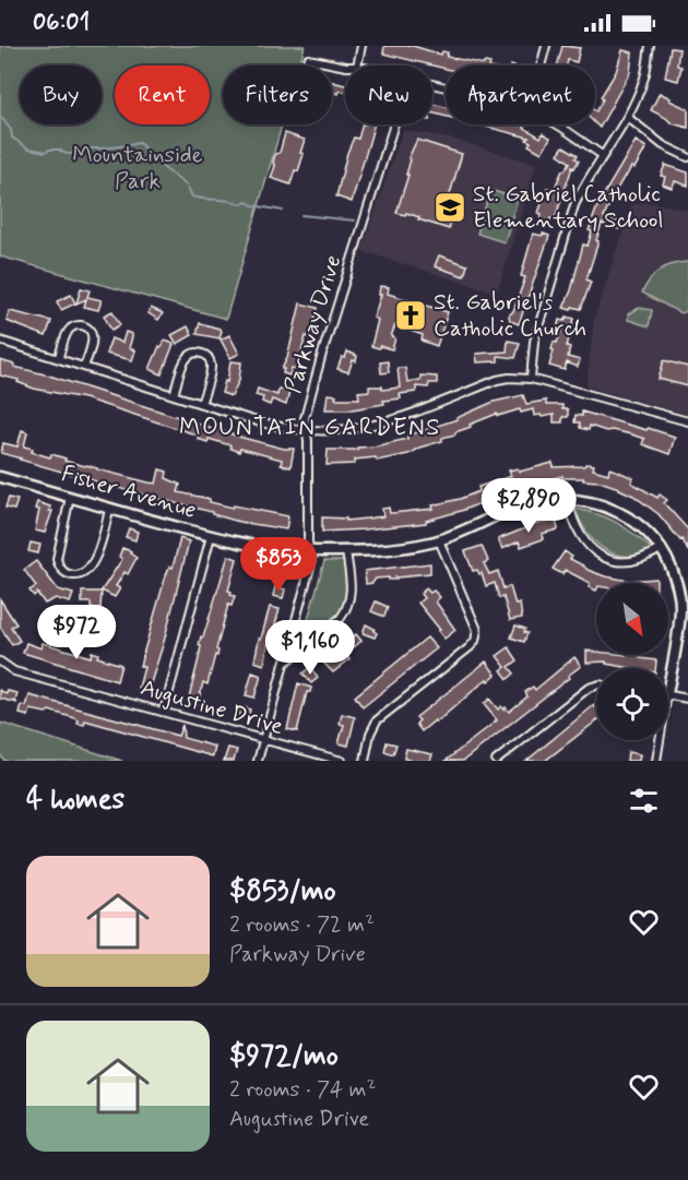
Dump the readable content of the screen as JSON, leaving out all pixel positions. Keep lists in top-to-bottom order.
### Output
{
  "streets": {
    "street": ["Parkway Drive", "Fisher Avenue", "Augustine Drive"]
  },
  "crossings": [
    ["Parkway Drive", "Fisher Avenue"],
    ["Parkway Drive", "Augustine Drive"]
  ],
  "districts": ["MOUNTAIN GARDENS"],
  "parks": ["Mountainside Park"],
  "places": {
    "school or university": ["St. Gabriel Catholic Elementary School"],
    "church": ["St. Gabriel's Catholic Church"]
  },
  "north": "bottom right",
  "page": {
    "status": "06:01",
    "chip": [
      "Buy",
      "Rent",
      "Filters",
      "New",
      "Apartment"
    ],
    "price": [
      "$2,890",
      "$853",
      "$972",
      "$1,160"
    ],
    "heading": "4 homes",
    "list": [
      {
        "name": "$853/mo",
        "note": "2 rooms · 72 m² · Parkway Drive"
      },
      {
        "name": "$972/mo",
        "note": "2 rooms · 74 m² · Augustine Drive"
      }
    ]
  }
}
